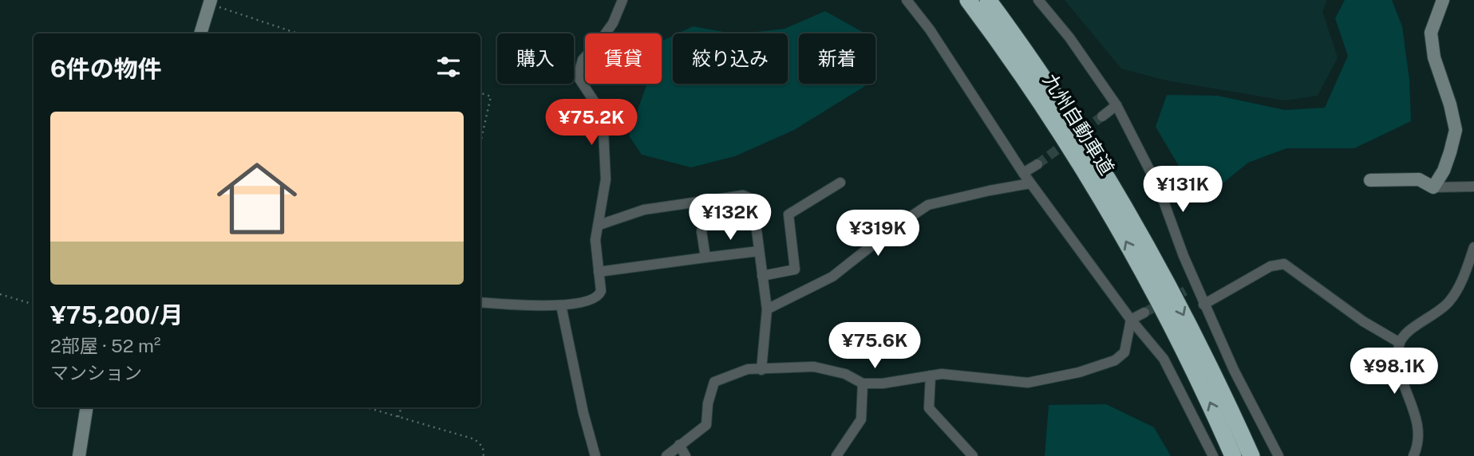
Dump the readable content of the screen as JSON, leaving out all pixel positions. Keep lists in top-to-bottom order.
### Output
{
  "streets": {
    "highway": ["九州自動車道"]
  },
  "page": {
    "chip": [
      "購入",
      "賃貸",
      "絞り込み",
      "新着"
    ],
    "heading": "6件の物件",
    "price": [
      "¥75.2K",
      "¥131K",
      "¥132K",
      "¥319K",
      "¥75.6K",
      "¥98.1K"
    ],
    "list": [
      {
        "name": "¥75,200/月",
        "note": "2部屋 · 52 m² · マンション"
      }
    ]
  }
}
